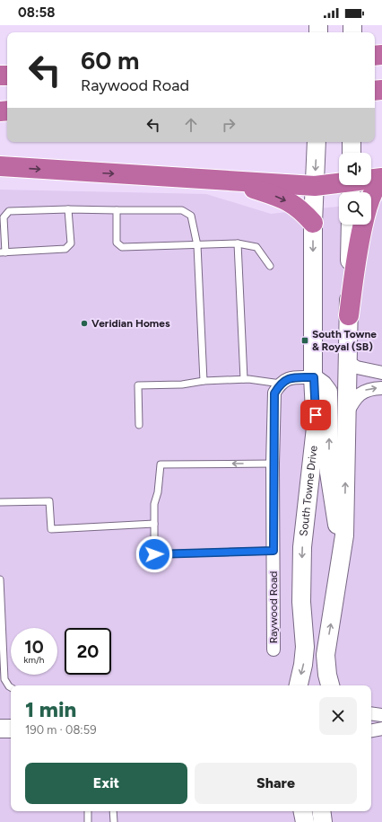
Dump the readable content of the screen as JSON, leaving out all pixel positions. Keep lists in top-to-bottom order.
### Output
{
  "streets": {
    "street": ["South Towne Drive", "Raywood Road"]
  },
  "places": {
    "other": ["Veridian Homes"],
    "transit": ["South Towne & Royal (SB)"]
  },
  "page": {
    "status": "08:58",
    "turn": ["60 m", "Raywood Road"],
    "speed": "10 km/h",
    "limit": "20",
    "heading": ["1 min", "190 m · 08:59"],
    "buttons": ["Exit", "Share"]
  }
}
